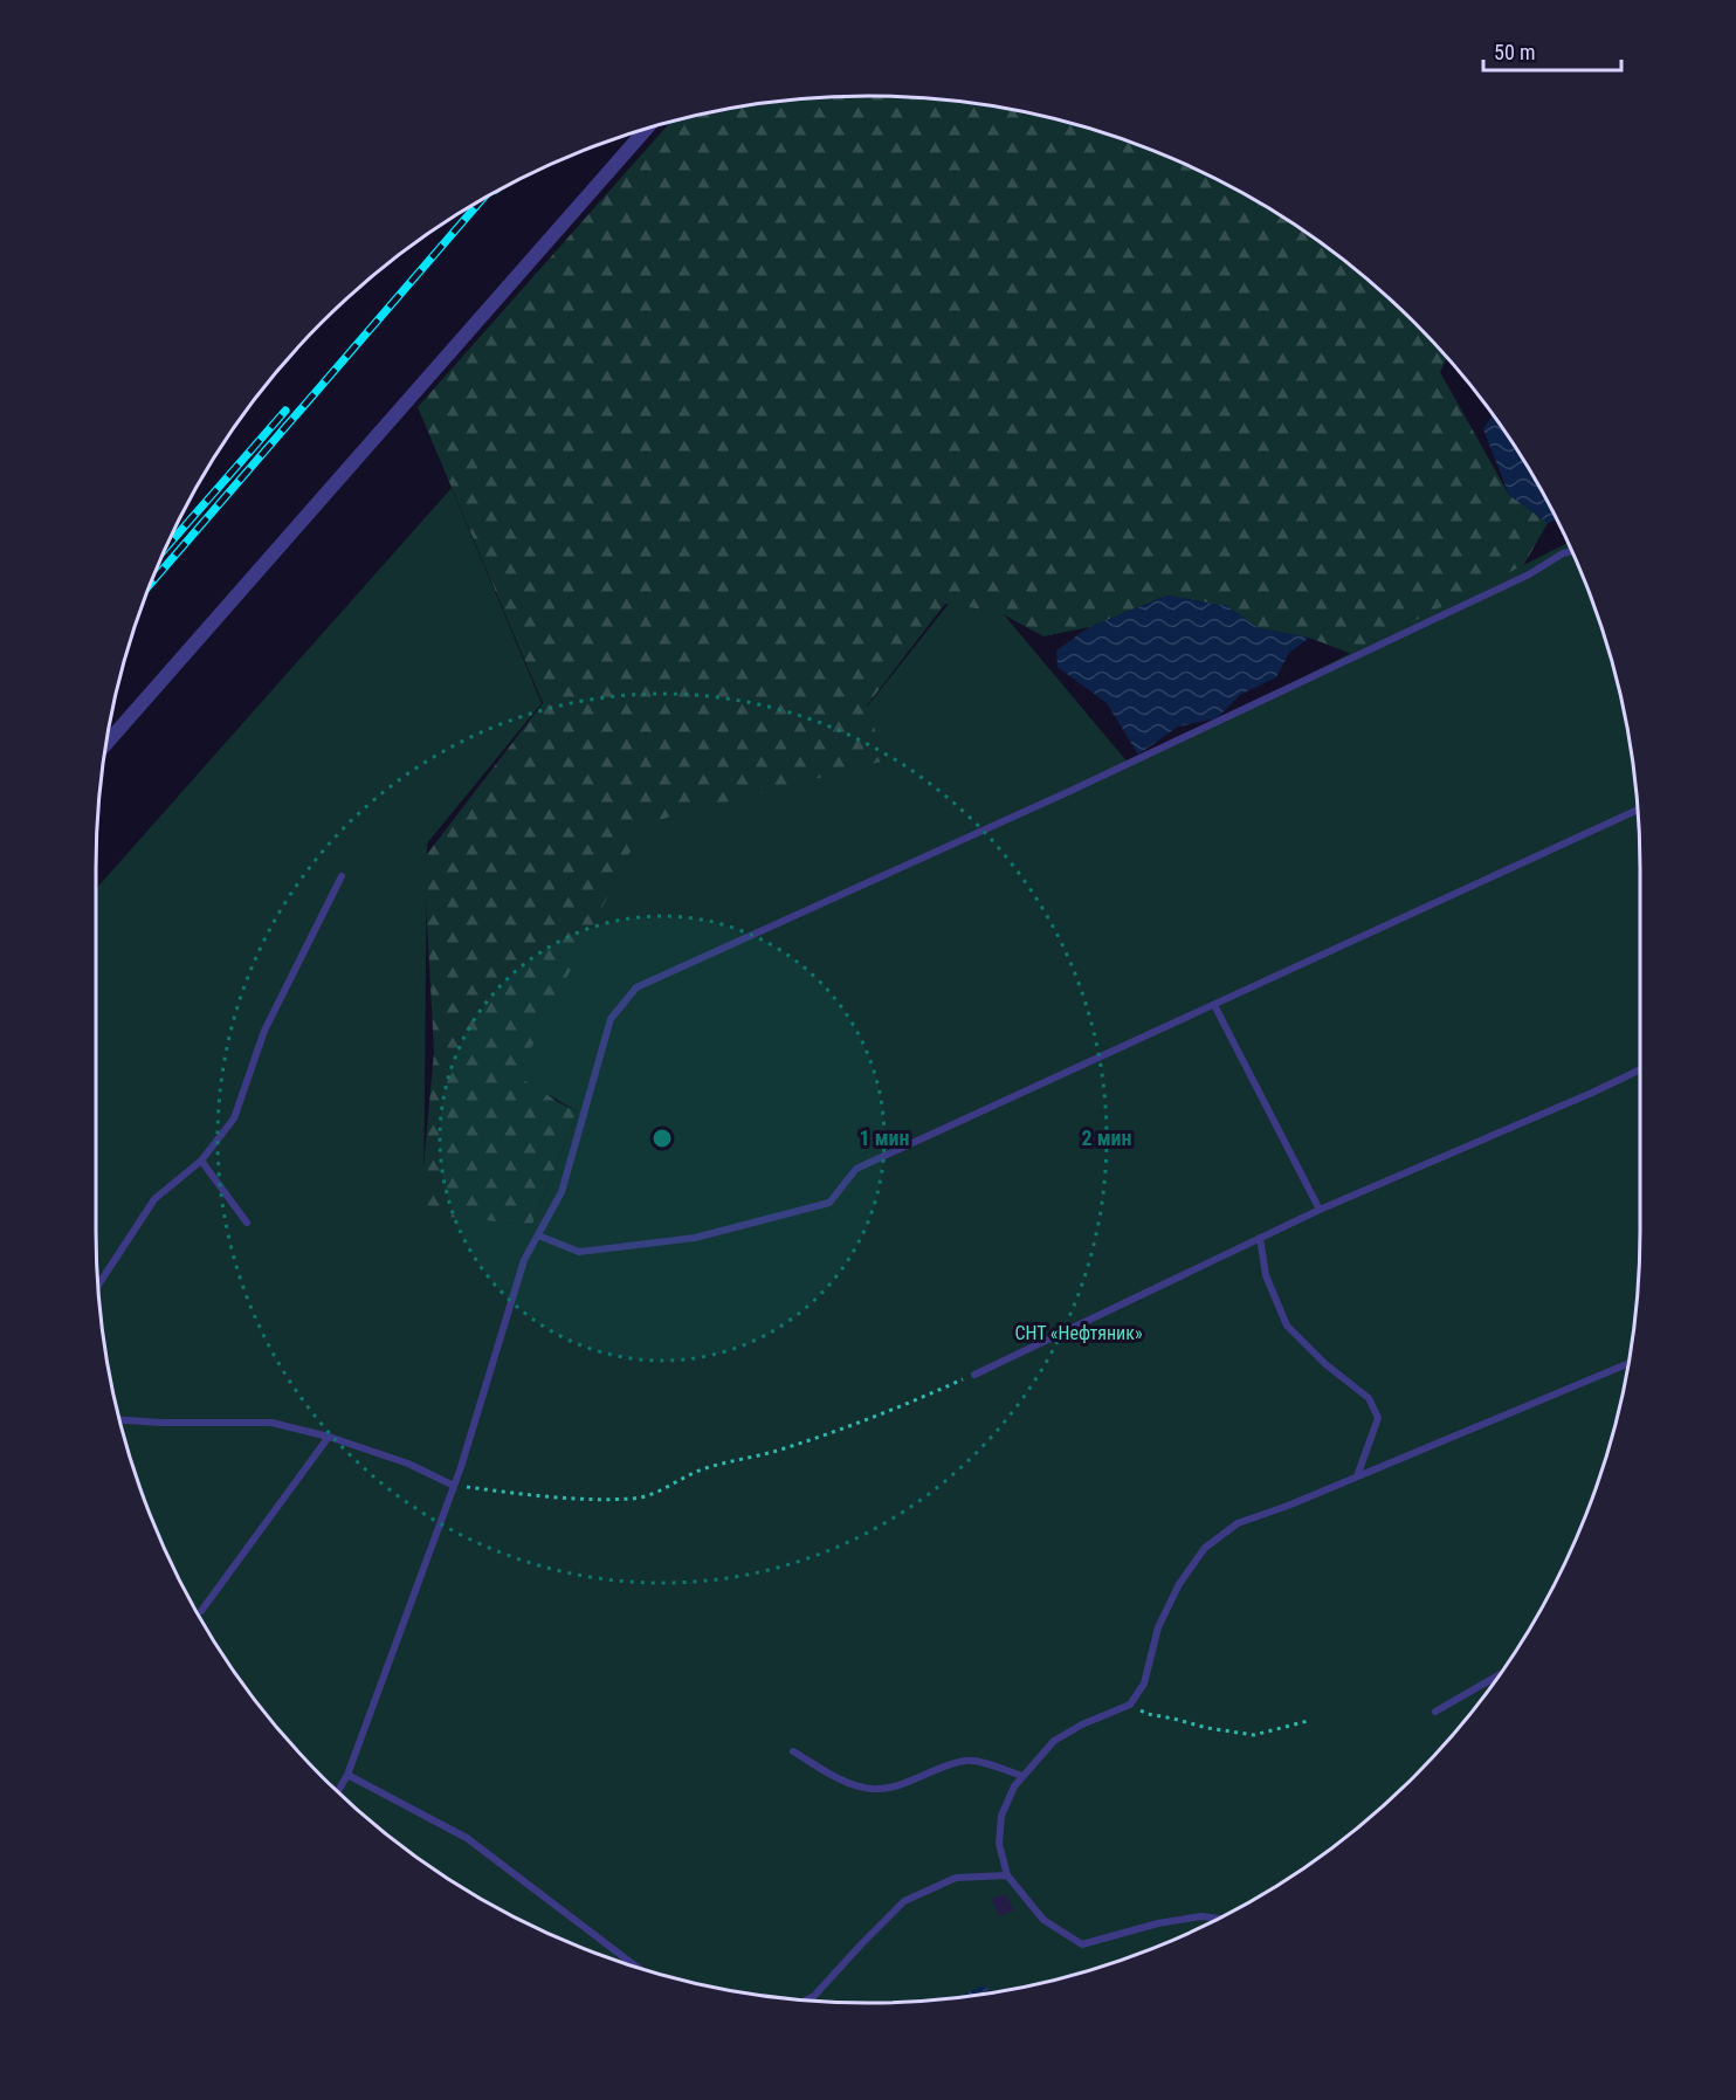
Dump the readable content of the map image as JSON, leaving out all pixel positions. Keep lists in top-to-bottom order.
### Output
{
  "parks": ["СНТ «Нефтяник»"],
  "scale_bar": "50 m",
  "rings": ["1 мин", "2 мин"]
}
